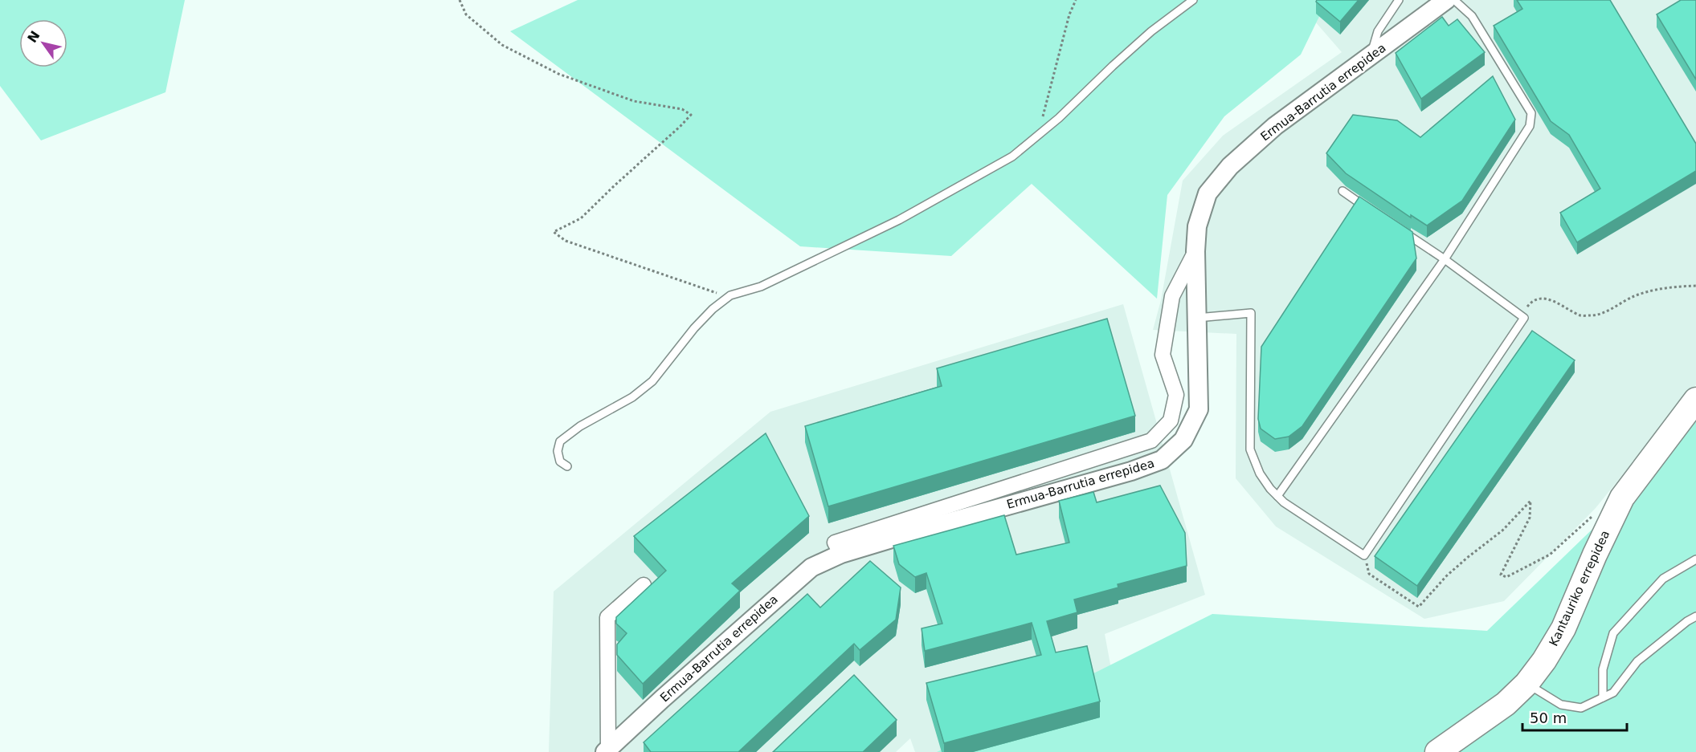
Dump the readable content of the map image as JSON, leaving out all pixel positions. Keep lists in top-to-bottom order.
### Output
{
  "streets": {
    "highway": ["Kantauriko errepidea"],
    "street": ["Ermua-Barrutia errepidea"]
  },
  "scale_bar": "50 m",
  "north": "top left"
}
